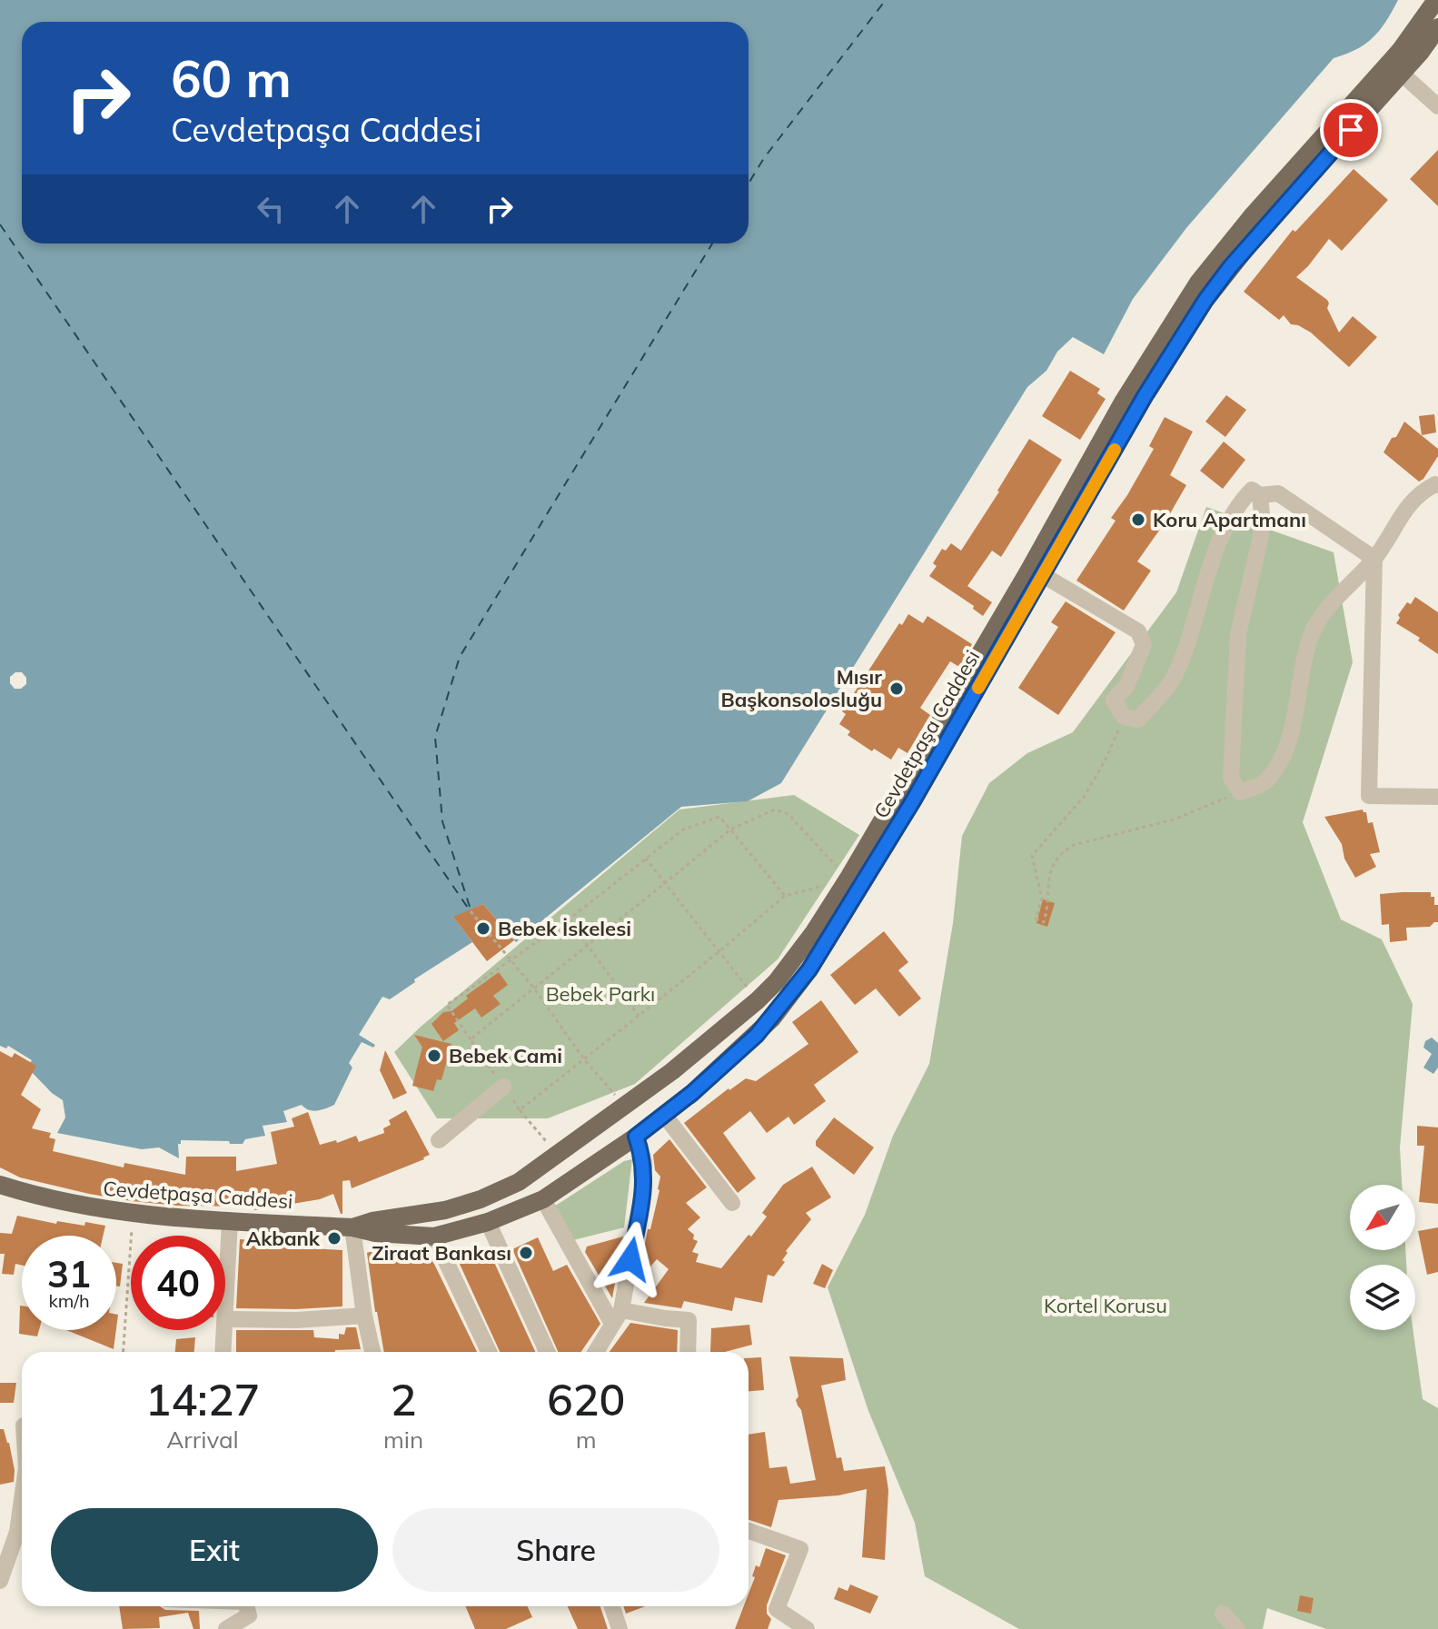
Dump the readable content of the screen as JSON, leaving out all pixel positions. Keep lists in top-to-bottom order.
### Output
{
  "streets": {
    "main road": ["Cevdetpaşa Caddesi"]
  },
  "parks": ["Bebek Parkı", "Kortel Korusu"],
  "places": [
    "Koru Apartmanı",
    "Mısır Başkonsolosluğu",
    "Bebek İskelesi",
    "Bebek Cami",
    "Akbank",
    "Ziraat Bankası"
  ],
  "north": "bottom left",
  "page": {
    "turn": ["60 m", "Cevdetpaşa Caddesi"],
    "speed": "31 km/h",
    "limit": "40",
    "eta": [
      "14:27",
      "Arrival",
      "2",
      "min",
      "620",
      "m"
    ],
    "buttons": ["Exit", "Share"]
  }
}
